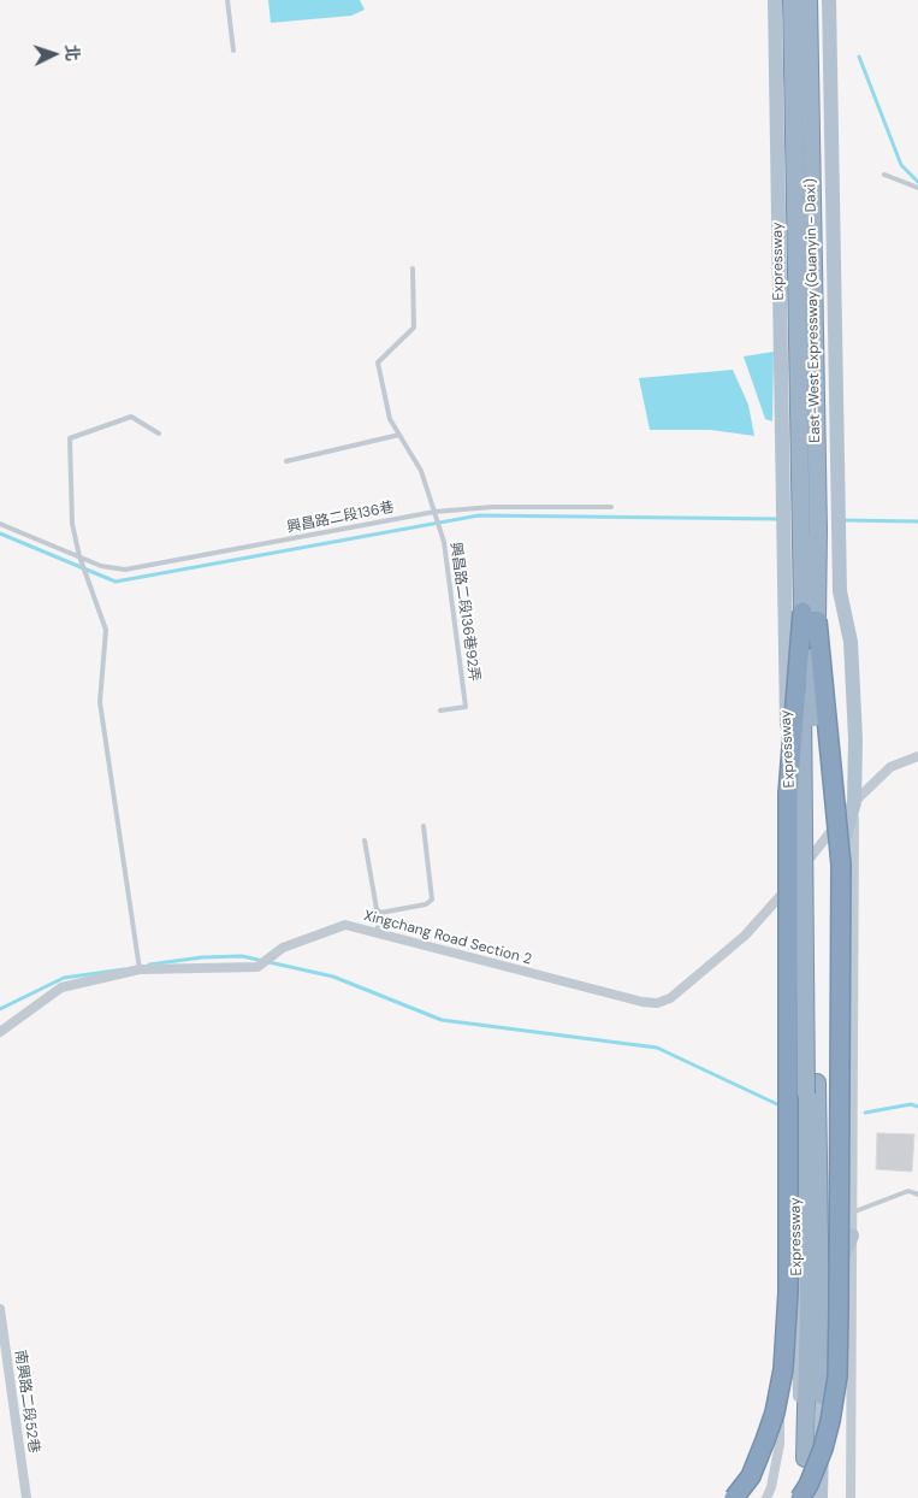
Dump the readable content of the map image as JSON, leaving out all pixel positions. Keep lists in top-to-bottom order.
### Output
{
  "streets": {
    "highway": ["East-West Expressway (Guanyin - Daxi)"],
    "main road": ["Expressway"],
    "street": ["Xingchang Road Section 2", "南興路二段52巷"],
    "lane": ["興昌路二段136巷", "興昌路二段136巷92弄"]
  },
  "crossings": [
    ["Expressway", "Xingchang Road Section 2"],
    ["興昌路二段136巷", "興昌路二段136巷92弄"]
  ],
  "north": "right"
}
